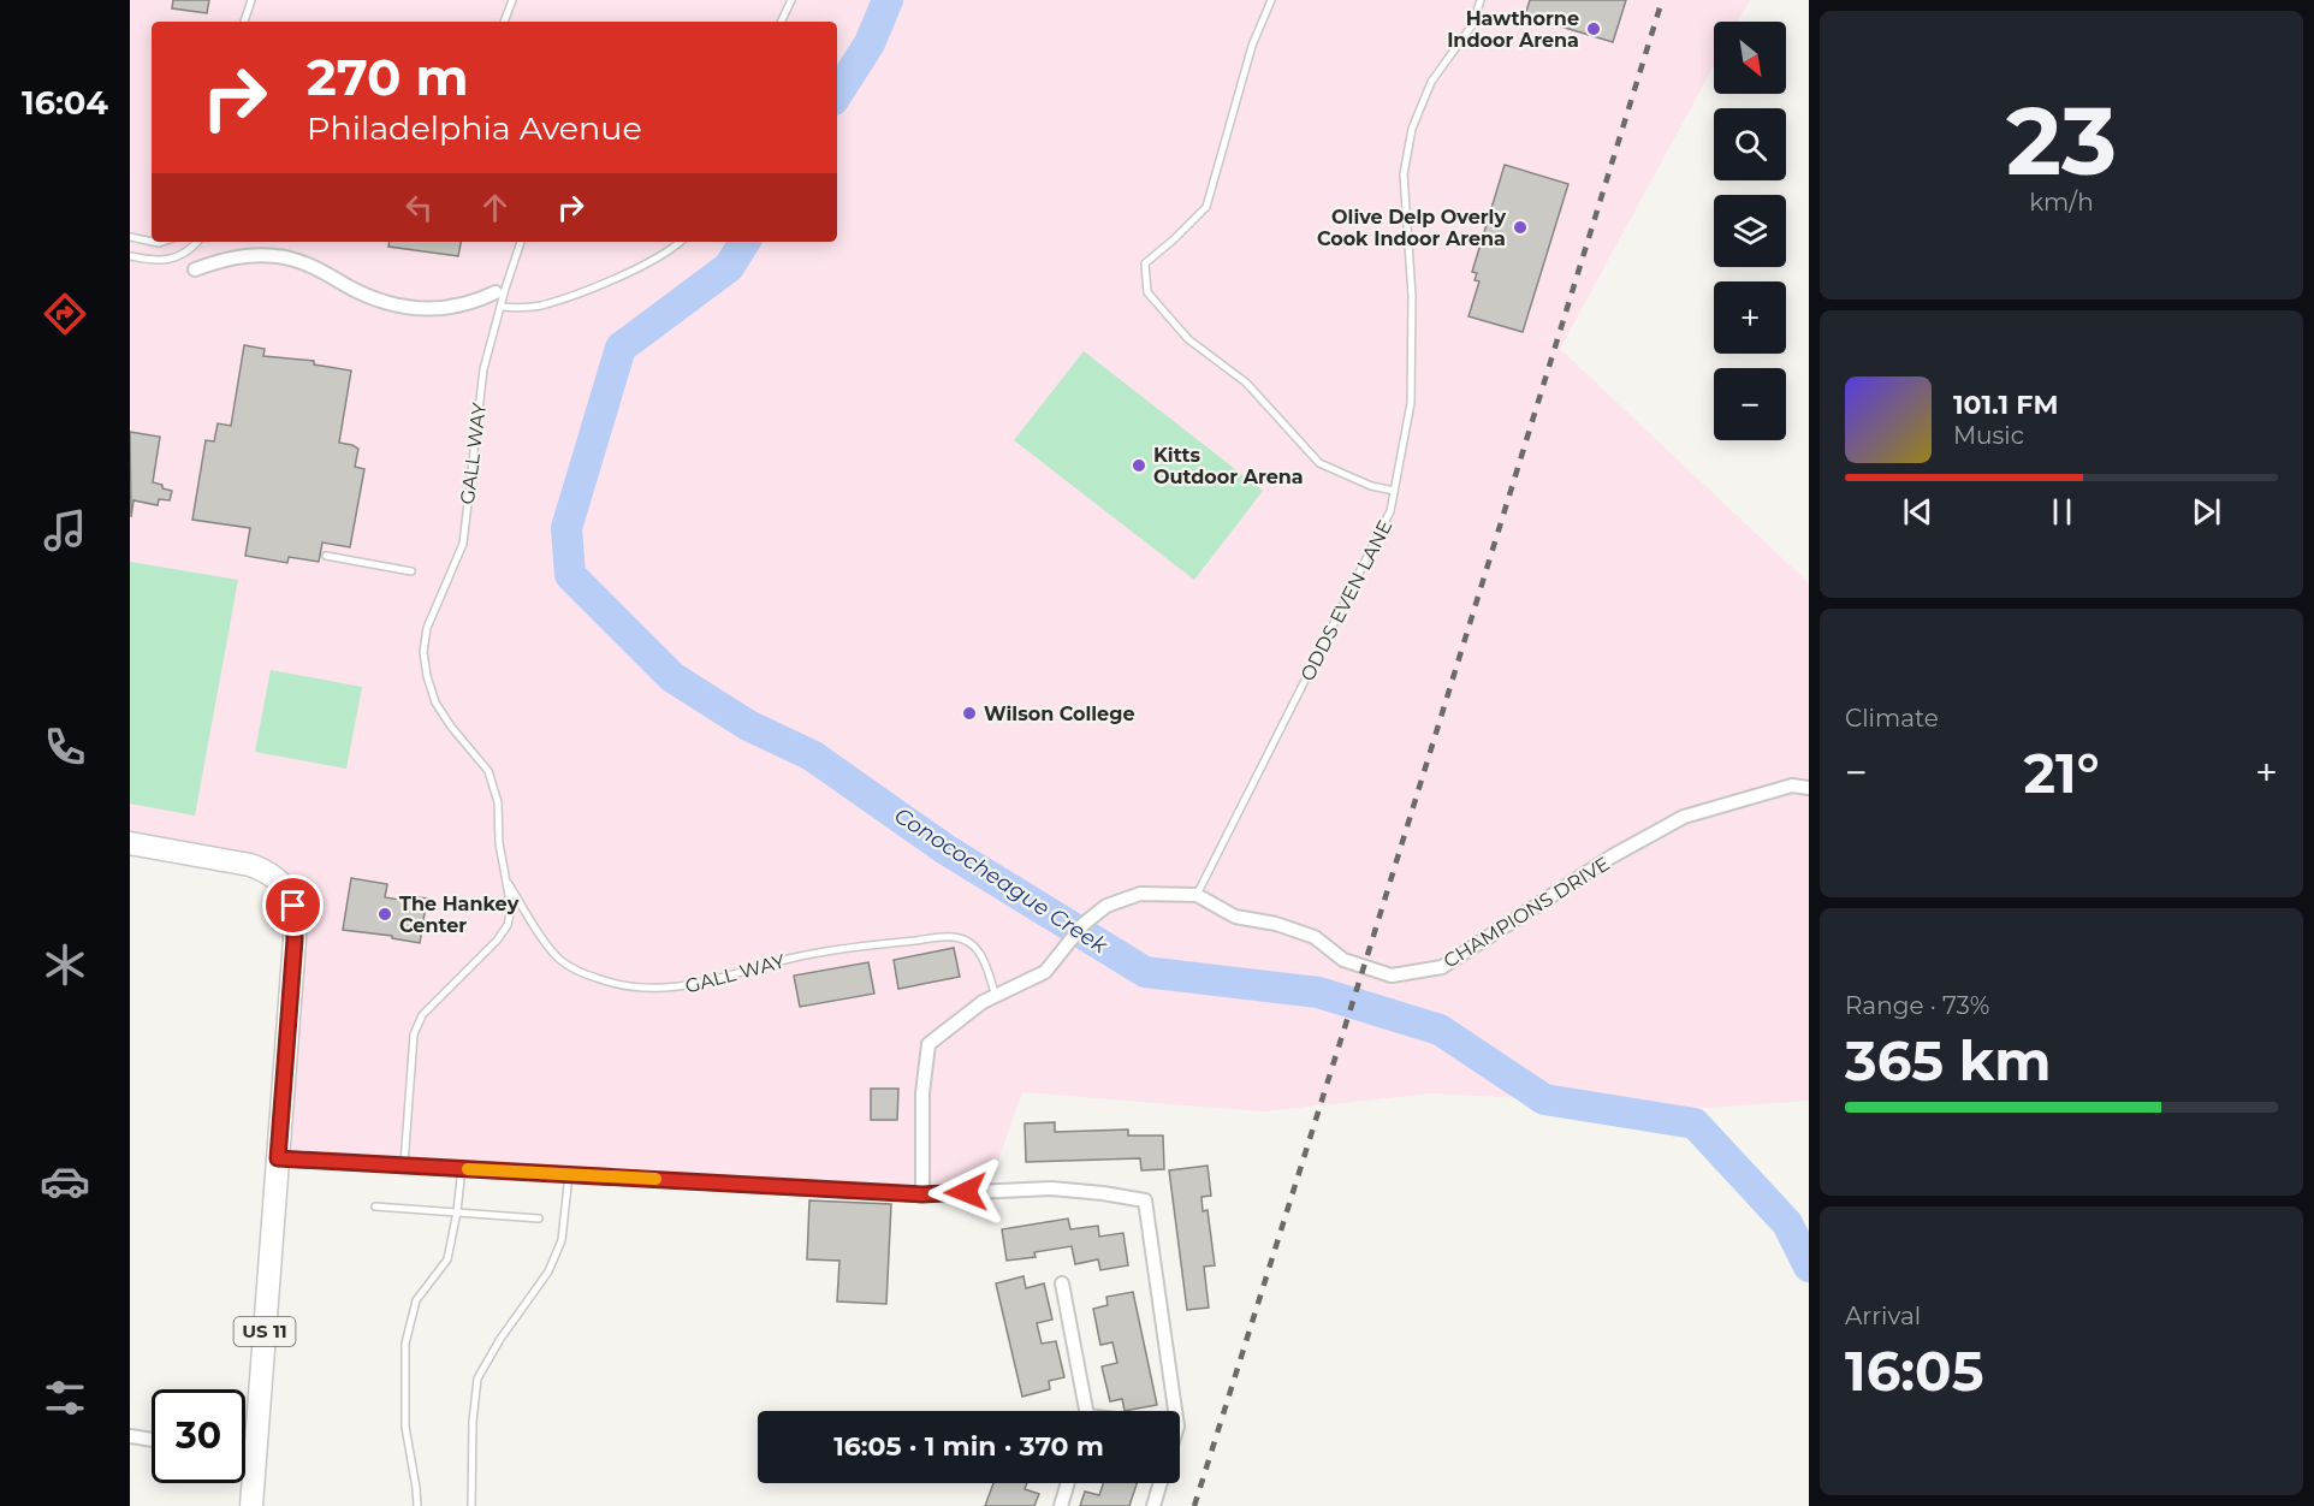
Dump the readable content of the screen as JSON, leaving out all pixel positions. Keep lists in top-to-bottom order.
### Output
{
  "streets": {
    "main road": ["US 11"],
    "street": ["CHAMPIONS DRIVE"],
    "lane": ["GALL WAY", "ODDS EVEN LANE"]
  },
  "crossings": [
    ["GALL WAY", "CHAMPIONS DRIVE"],
    ["ODDS EVEN LANE", "CHAMPIONS DRIVE"]
  ],
  "water": ["Conococheague Creek"],
  "places": [
    "Hawthorne Indoor Arena",
    "Olive Delp Overly Cook Indoor Arena",
    "Kitts Outdoor Arena",
    "Wilson College",
    "The Hankey Center"
  ],
  "north": "bottom right",
  "page": {
    "tabs": "16:04",
    "tile": [
      ["23", "km/h"],
      "Climate",
      ["Range · 73%", "365 km"],
      ["Arrival", "16:05"]
    ],
    "map_buttons": ["+", "−"],
    "turn": ["270 m", "Philadelphia Avenue"],
    "song": ["101.1 FM", "Music"],
    "heat": ["−", "21°", "+"],
    "limit": "30",
    "trip": "16:05 · 1 min · 370 m"
  }
}
